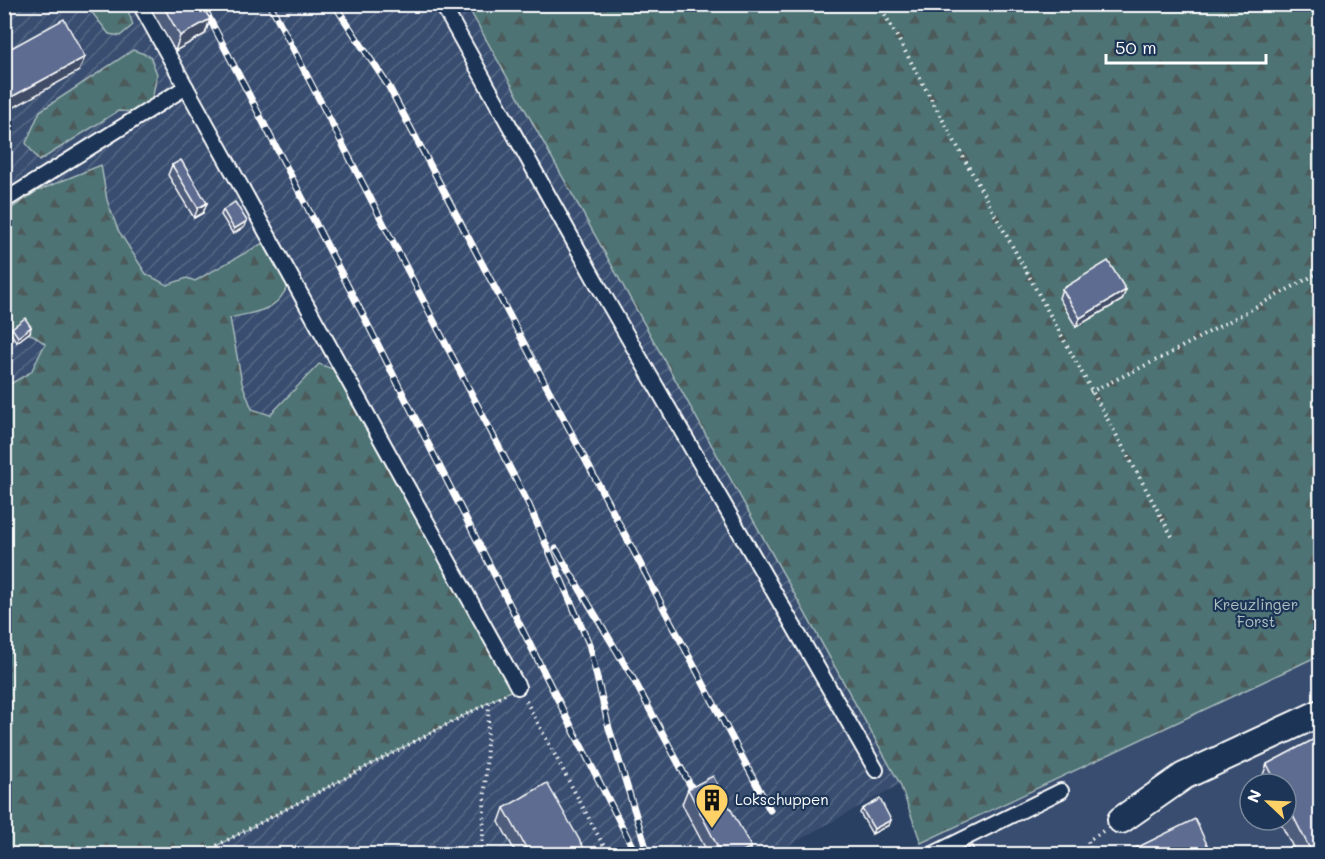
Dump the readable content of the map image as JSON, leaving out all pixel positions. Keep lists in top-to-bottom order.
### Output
{
  "parks": ["Kreuzlinger Forst"],
  "places": {
    "building": ["Lokschuppen"]
  },
  "scale_bar": "50 m",
  "north": "top left"
}
